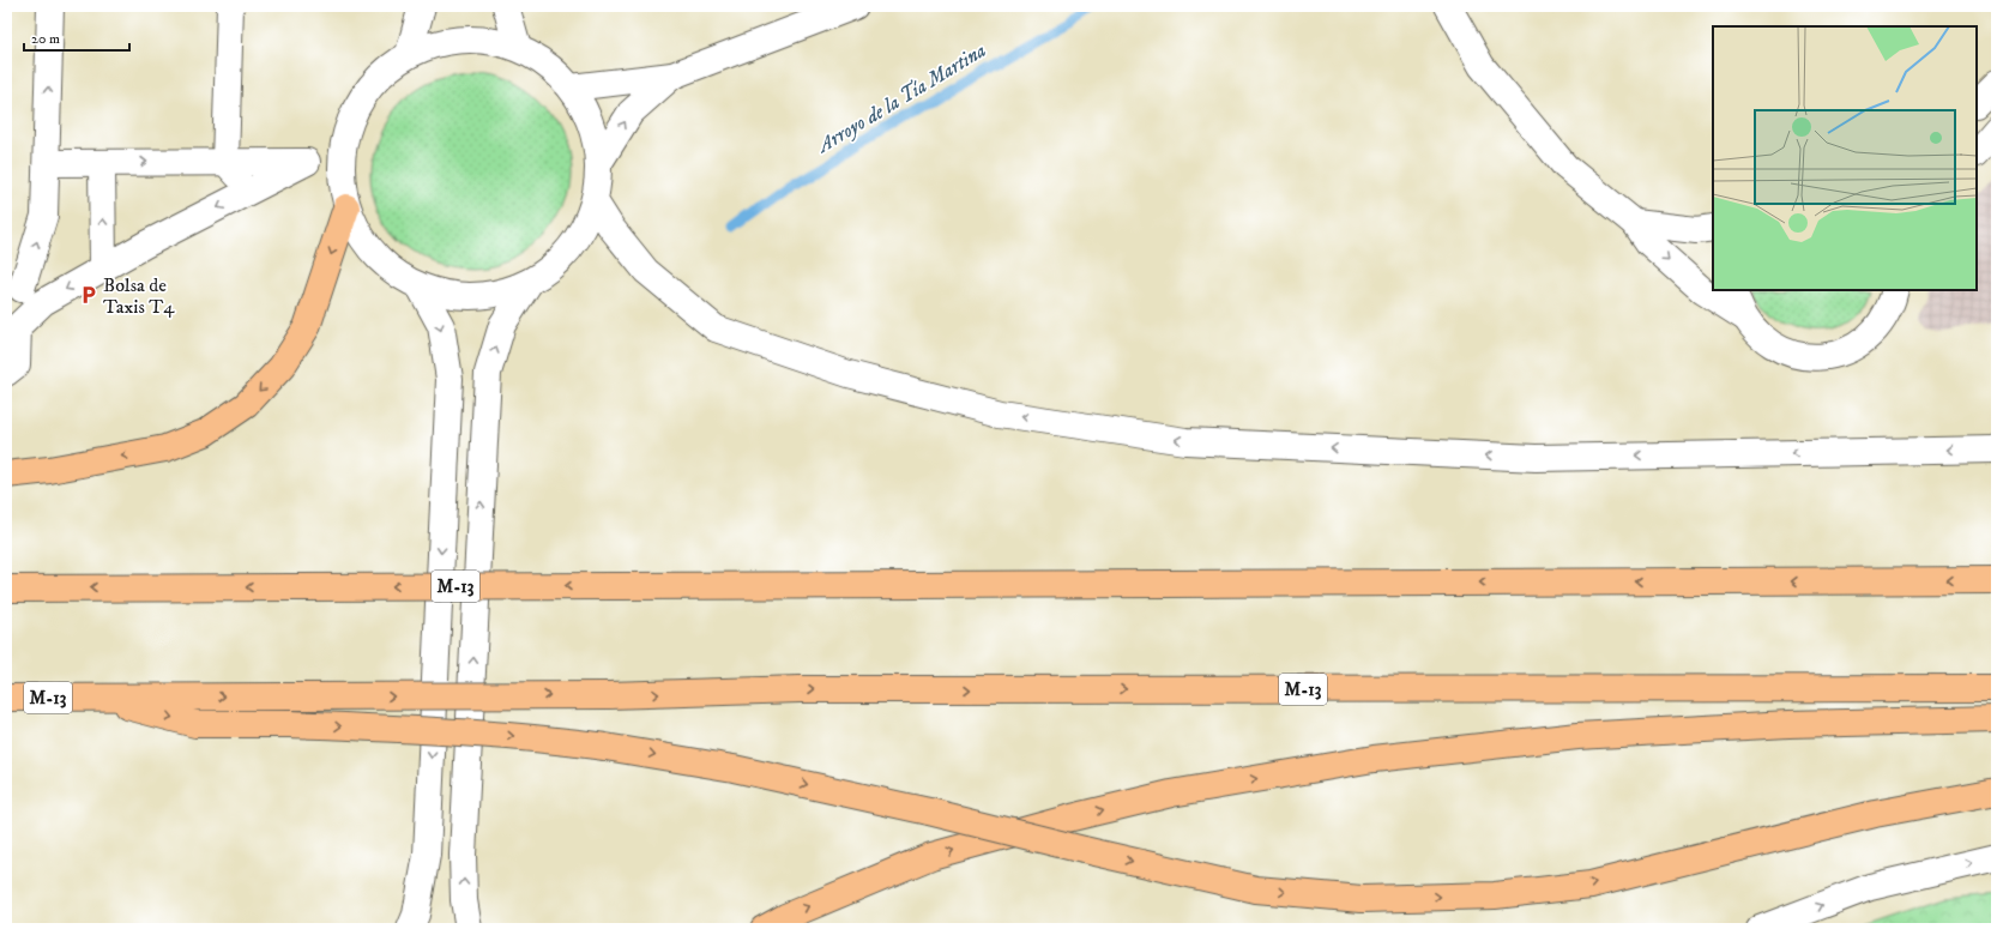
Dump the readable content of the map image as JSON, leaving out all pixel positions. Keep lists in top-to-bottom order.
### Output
{
  "streets": {
    "highway": ["M-13"]
  },
  "water": ["Arroyo de la Tía Martina"],
  "places": {
    "parking": ["Bolsa de Taxis T4"]
  },
  "scale_bar": "20 m"
}
